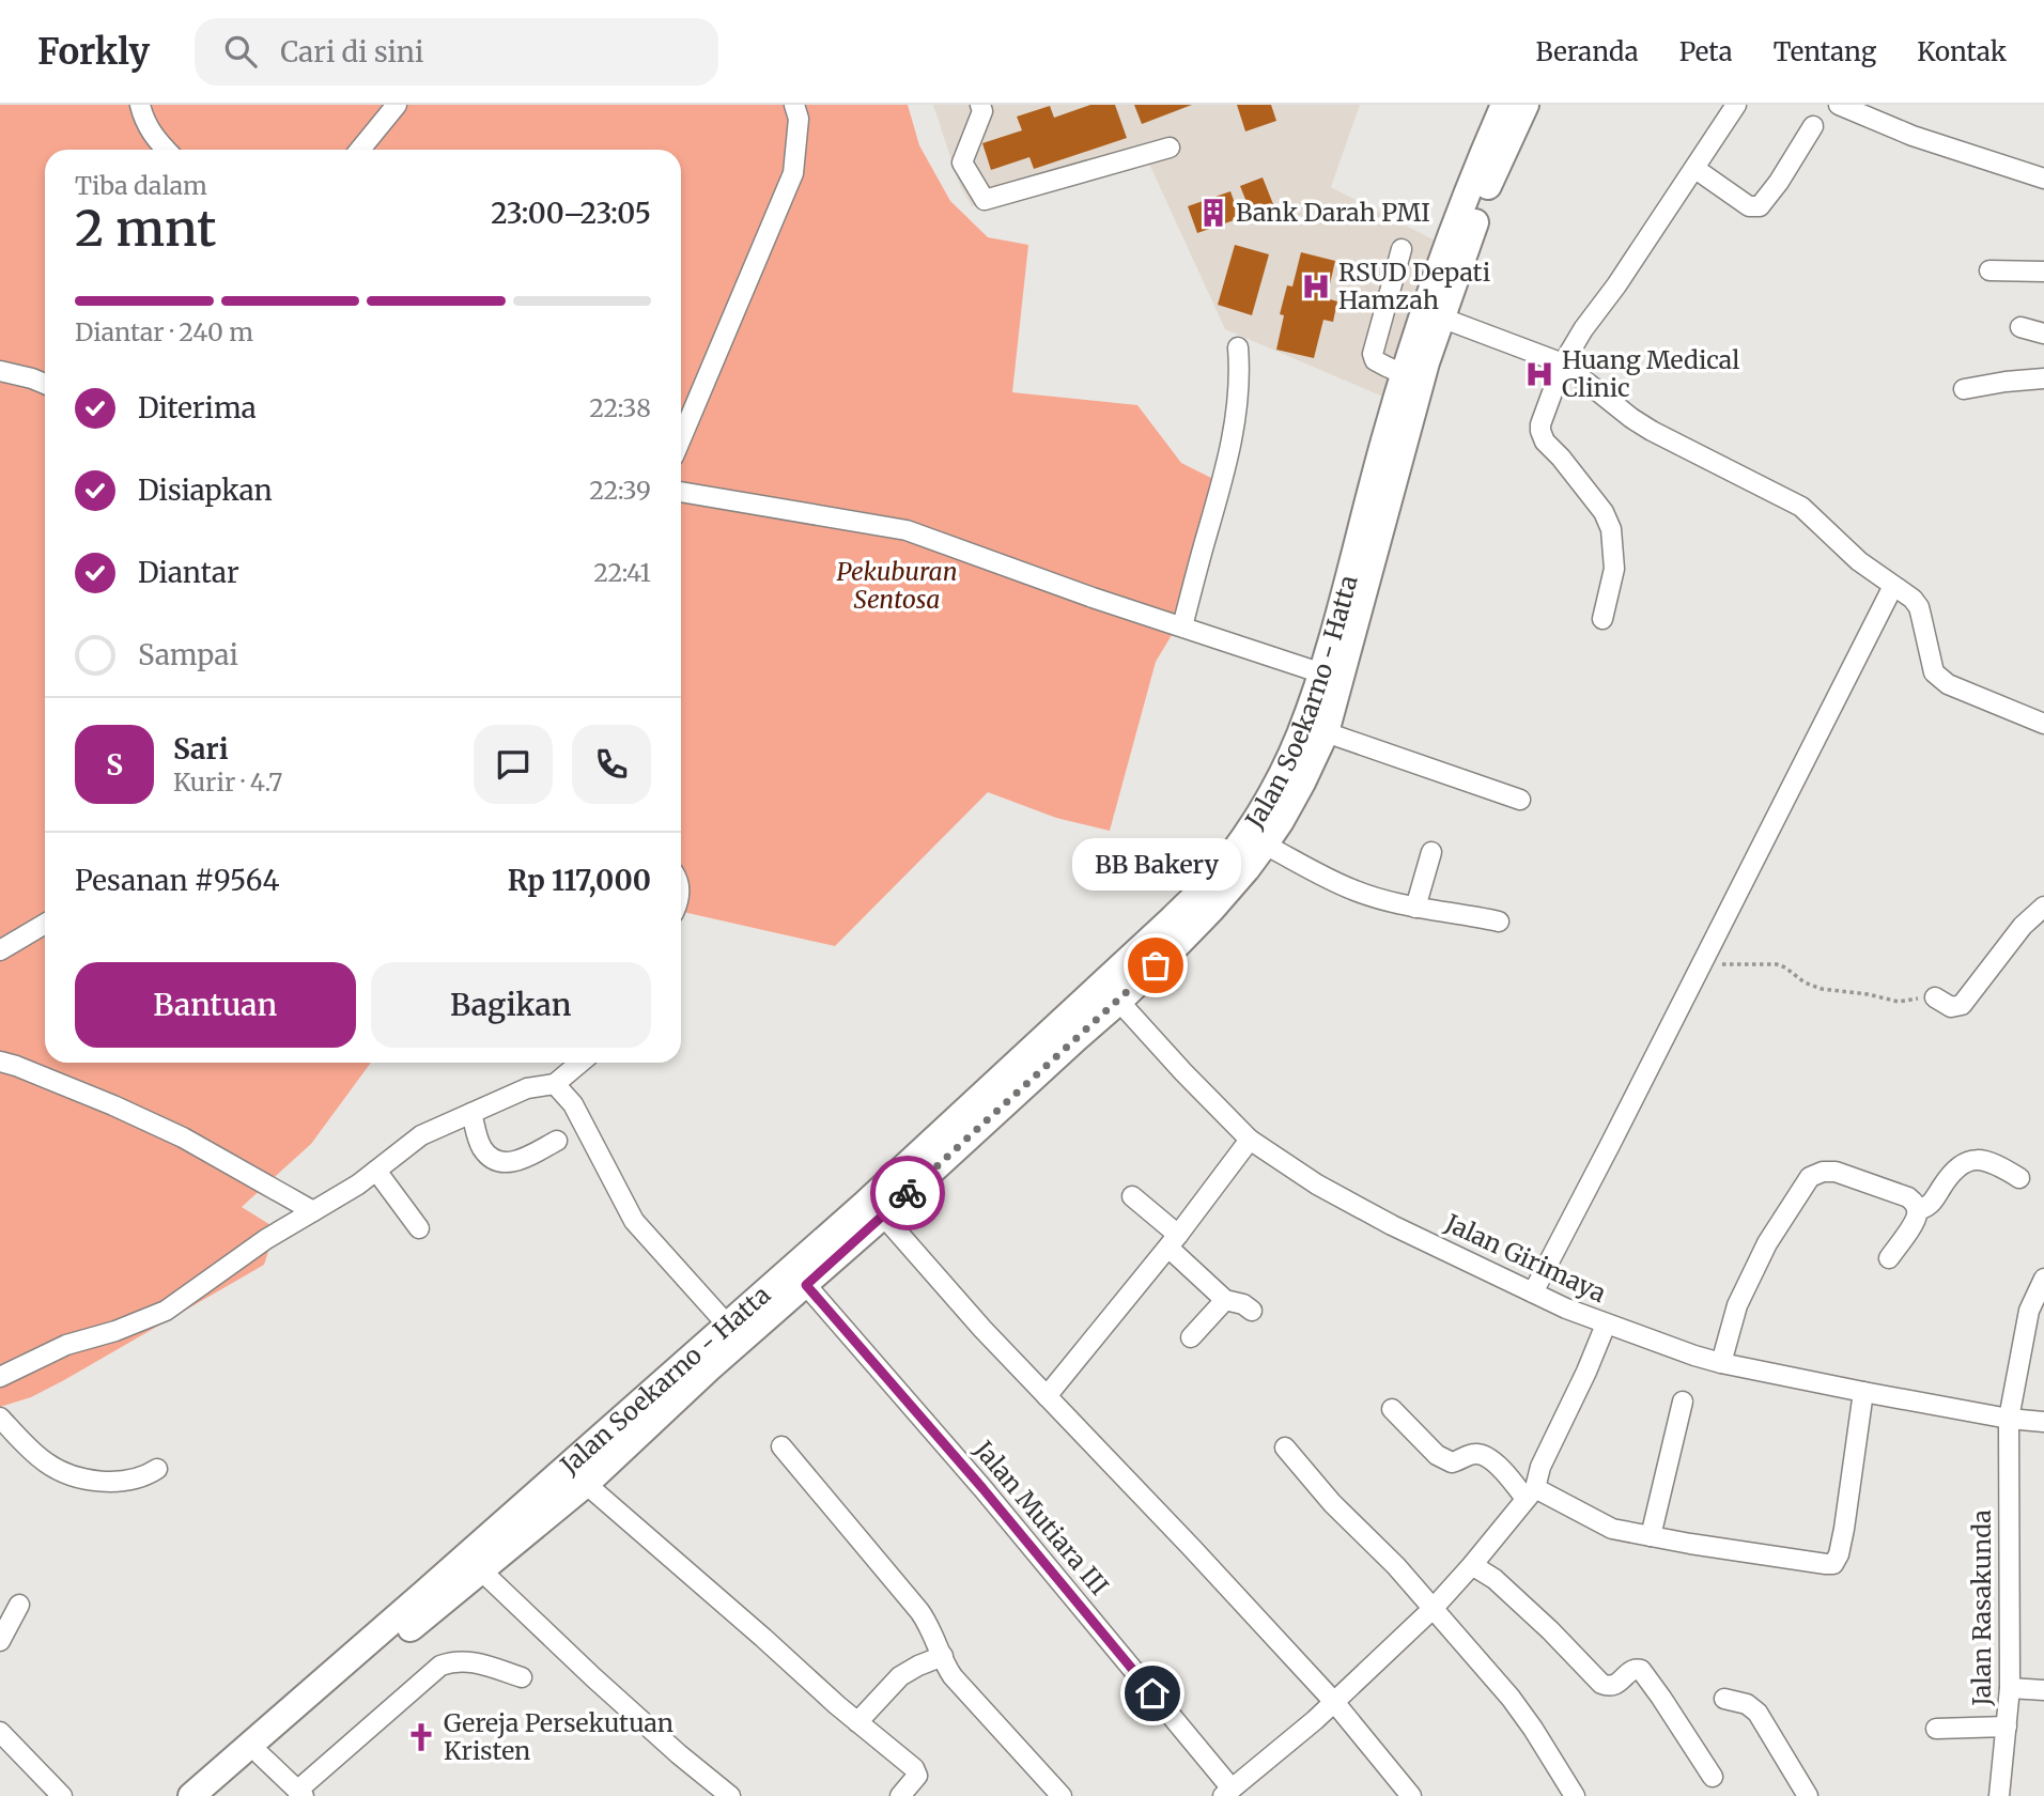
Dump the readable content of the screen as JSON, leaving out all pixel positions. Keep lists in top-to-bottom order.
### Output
{
  "streets": {
    "highway": ["Jalan Soekarno - Hatta"],
    "street": ["Jalan Girimaya", "Jalan Mutiara III", "Jalan Rasakunda"]
  },
  "crossings": [
    ["Jalan Soekarno - Hatta", "Jalan Girimaya"],
    ["Jalan Soekarno - Hatta", "Jalan Mutiara III"],
    ["Jalan Girimaya", "Jalan Rasakunda"]
  ],
  "parks": ["Pekuburan Sentosa"],
  "places": {
    "building": ["Bank Darah PMI"],
    "hospital": ["RSUD Depati Hamzah", "Huang Medical Clinic"],
    "other": ["BB Bakery"],
    "church": ["Gereja Persekutuan Kristen"]
  },
  "page": {
    "header": "Forkly",
    "search": "Cari di sini",
    "nav": [
      "Beranda",
      "Peta",
      "Tentang",
      "Kontak"
    ],
    "heading": ["2 mnt", "Tiba dalam", "23:00–23:05"],
    "panel": [
      "Sari",
      "Kurir · 4.7",
      "Pesanan #9564",
      "Rp 117,000"
    ],
    "bar": "Diantar · 240 m",
    "list": [
      ["Diterima", "22:38"],
      ["Disiapkan", "22:39"],
      ["Diantar", "22:41"],
      "Sampai"
    ],
    "round": "S",
    "bubble": "BB Bakery",
    "buttons": ["Bantuan", "Bagikan"]
  }
}
